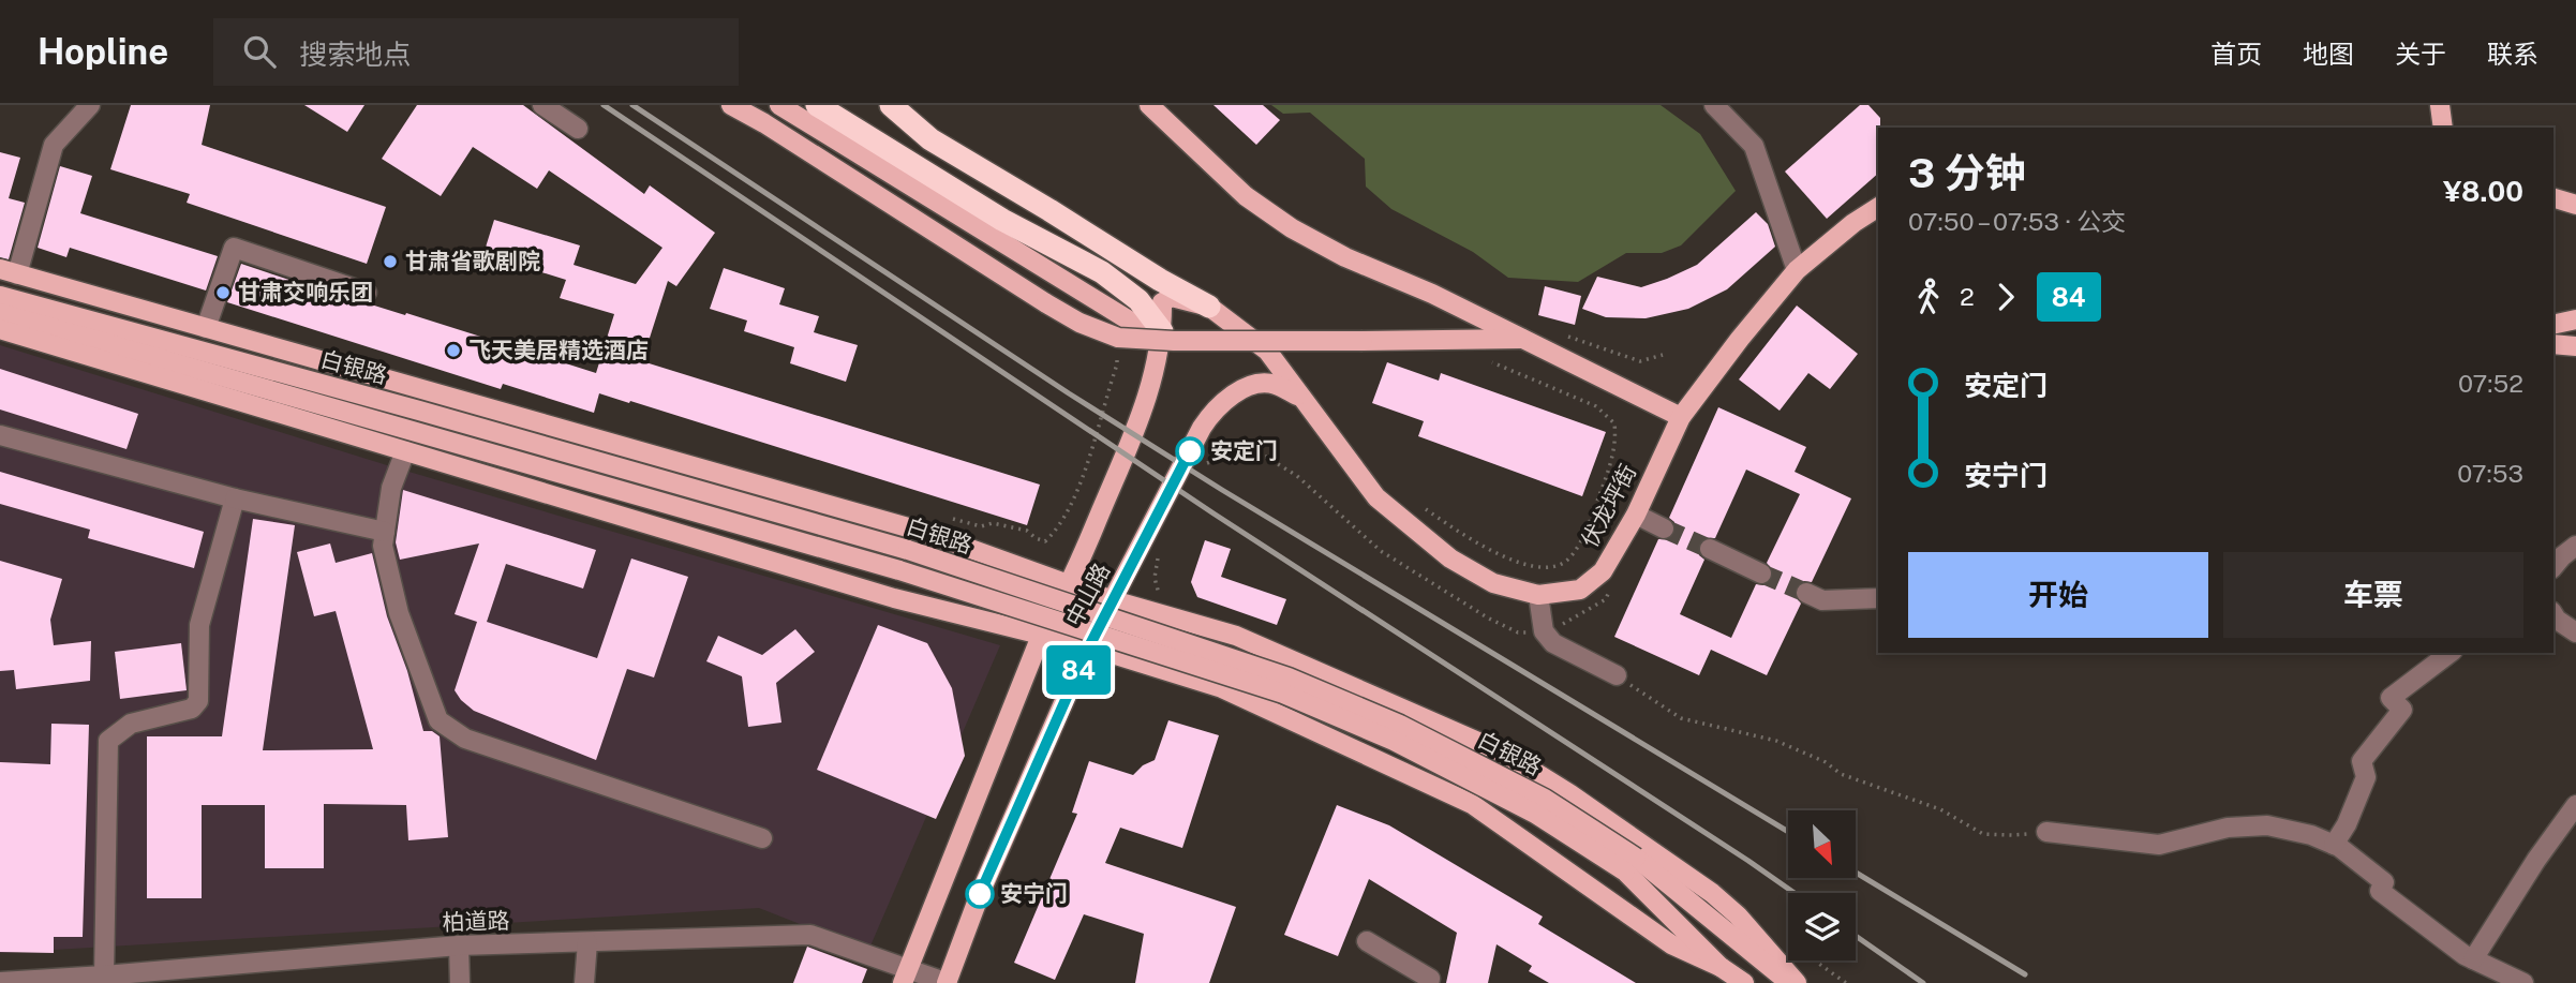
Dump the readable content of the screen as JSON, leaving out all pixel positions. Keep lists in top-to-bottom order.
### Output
{
  "streets": {
    "main road": ["白银路", "伏龙坪街", "中山路"],
    "street": ["柏道路"]
  },
  "crossings": [
    ["伏龙坪街", "中山路"],
    ["中山路", "柏道路"]
  ],
  "places": [
    "甘肃省歌剧院",
    "甘肃交响乐团",
    "飞天美居精选酒店",
    "安定门",
    "安宁门"
  ],
  "lines": ["bus line 84"],
  "north": "bottom right",
  "page": {
    "header": "Hopline",
    "search": "搜索地点",
    "nav": [
      "首页",
      "地图",
      "关于",
      "联系"
    ],
    "on_map": "84",
    "heading": ["3 分钟", "07:50 – 07:53 · 公交", "¥8.00"],
    "legs": ["2", "84"],
    "list": [
      {
        "name": "安定门",
        "value": "07:52"
      },
      {
        "name": "安宁门",
        "value": "07:53"
      }
    ],
    "buttons": ["开始", "车票"]
  }
}
